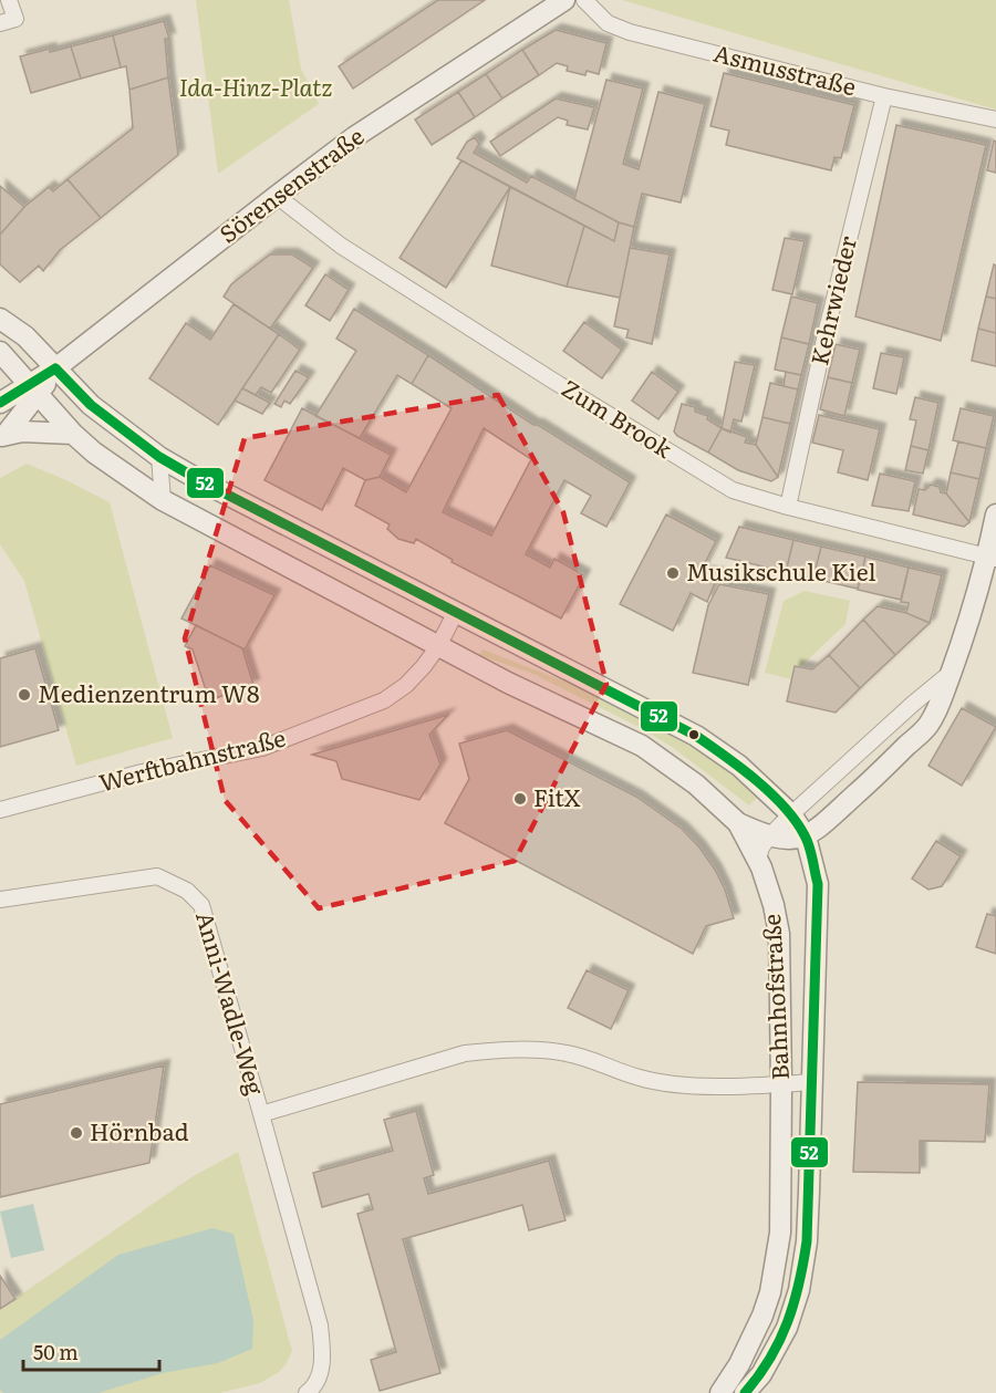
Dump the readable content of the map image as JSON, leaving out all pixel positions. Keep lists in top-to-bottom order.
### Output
{
  "streets": {
    "main road": ["Sörensenstraße", "Bahnhofstraße"],
    "street": [
      "Asmusstraße",
      "Kehrwieder",
      "Zum Brook",
      "Werftbahnstraße",
      "Anni-Wadle-Weg"
    ]
  },
  "crossings": [
    ["Asmusstraße", "Kehrwieder"],
    ["Sörensenstraße", "Zum Brook"],
    ["Sörensenstraße", "Bahnhofstraße"],
    ["Kehrwieder", "Zum Brook"],
    ["Werftbahnstraße", "Bahnhofstraße"]
  ],
  "parks": ["Ida-Hinz-Platz"],
  "places": [
    "Musikschule Kiel",
    "Medienzentrum W8",
    "FitX",
    "Hörnbad"
  ],
  "lines": ["transit line 52"],
  "scale_bar": "50 m"
}
